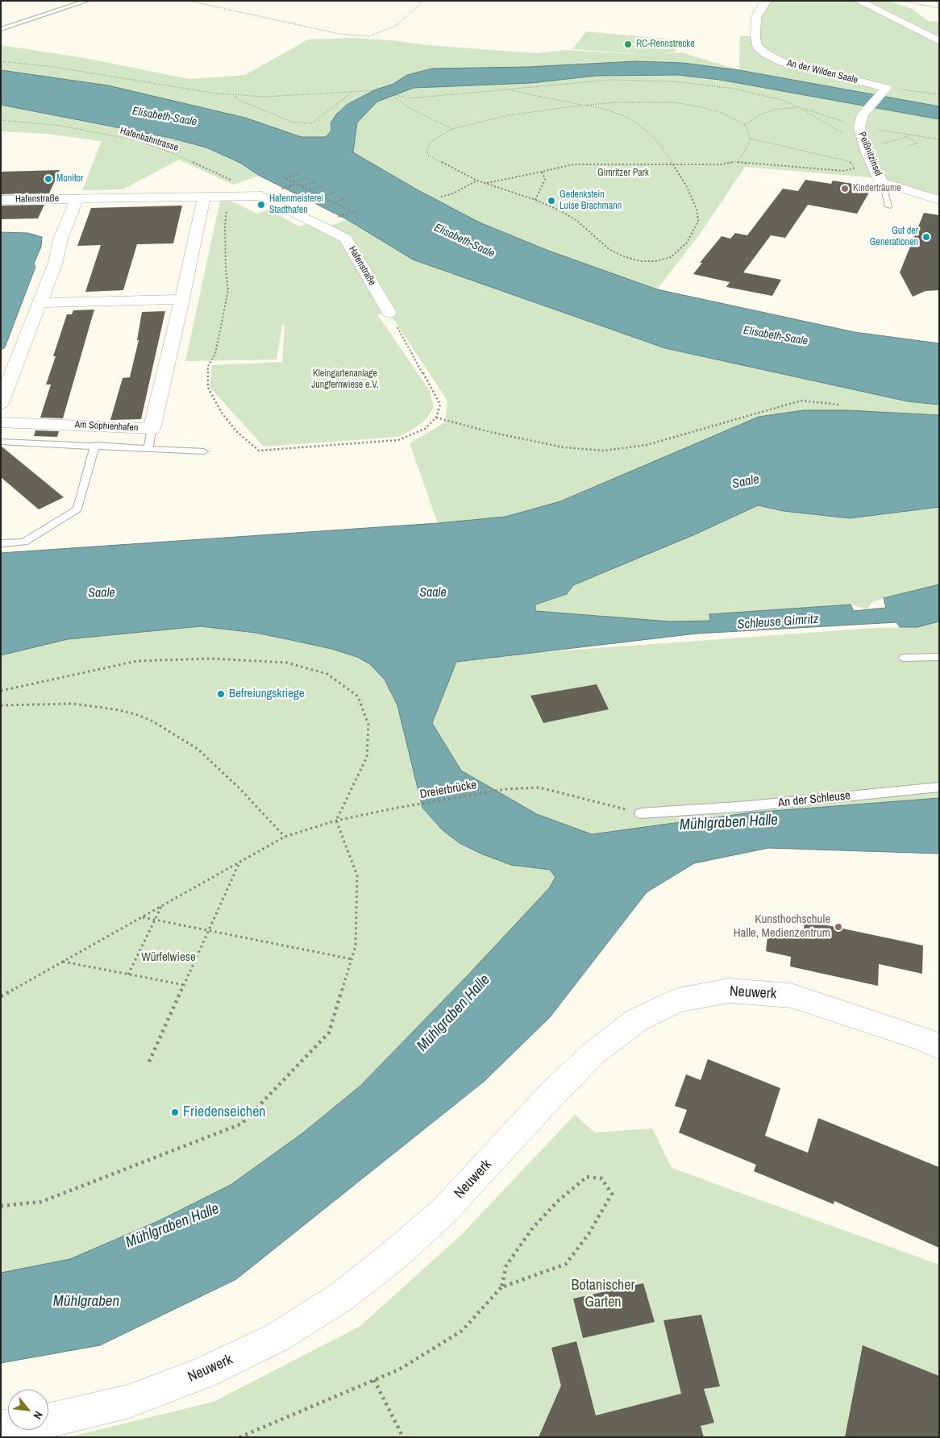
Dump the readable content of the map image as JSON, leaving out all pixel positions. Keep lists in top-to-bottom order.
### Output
{
  "streets": {
    "street": [
      "An der Wilden Saale",
      "Peißnitzinsel",
      "Hafenstraße",
      "Am Sophienhafen",
      "Neuwerk"
    ],
    "lane": ["An der Schleuse"],
    "path": ["Hafenbahntrasse", "Dreierbrücke"]
  },
  "crossings": [
    ["An der Wilden Saale", "Peißnitzinsel"],
    ["Hafenbahntrasse", "Hafenstraße"],
    ["Hafenstraße", "Am Sophienhafen"],
    ["Dreierbrücke", "An der Schleuse"]
  ],
  "water": [
    "Elisabeth-Saale",
    "Saale",
    "Schleuse Gimritz",
    "Mühlgraben Halle",
    "Mühlgraben"
  ],
  "parks": [
    "Gimritzer Park",
    "Kleingartenanlage Jungfernwiese e.V.",
    "Würfelwiese",
    "Botanischer Garten"
  ],
  "places": [
    "RC-Rennstrecke",
    "Monitor",
    "Kinderträume",
    "Gedenkstein Luise Brachmann",
    "Hafenmeisterei Stadthafen",
    "Gut der Generationen",
    "Befreiungskriege",
    "Kunsthochschule Halle, Medienzentrum",
    "Friedenseichen"
  ],
  "north": "bottom right"
}
